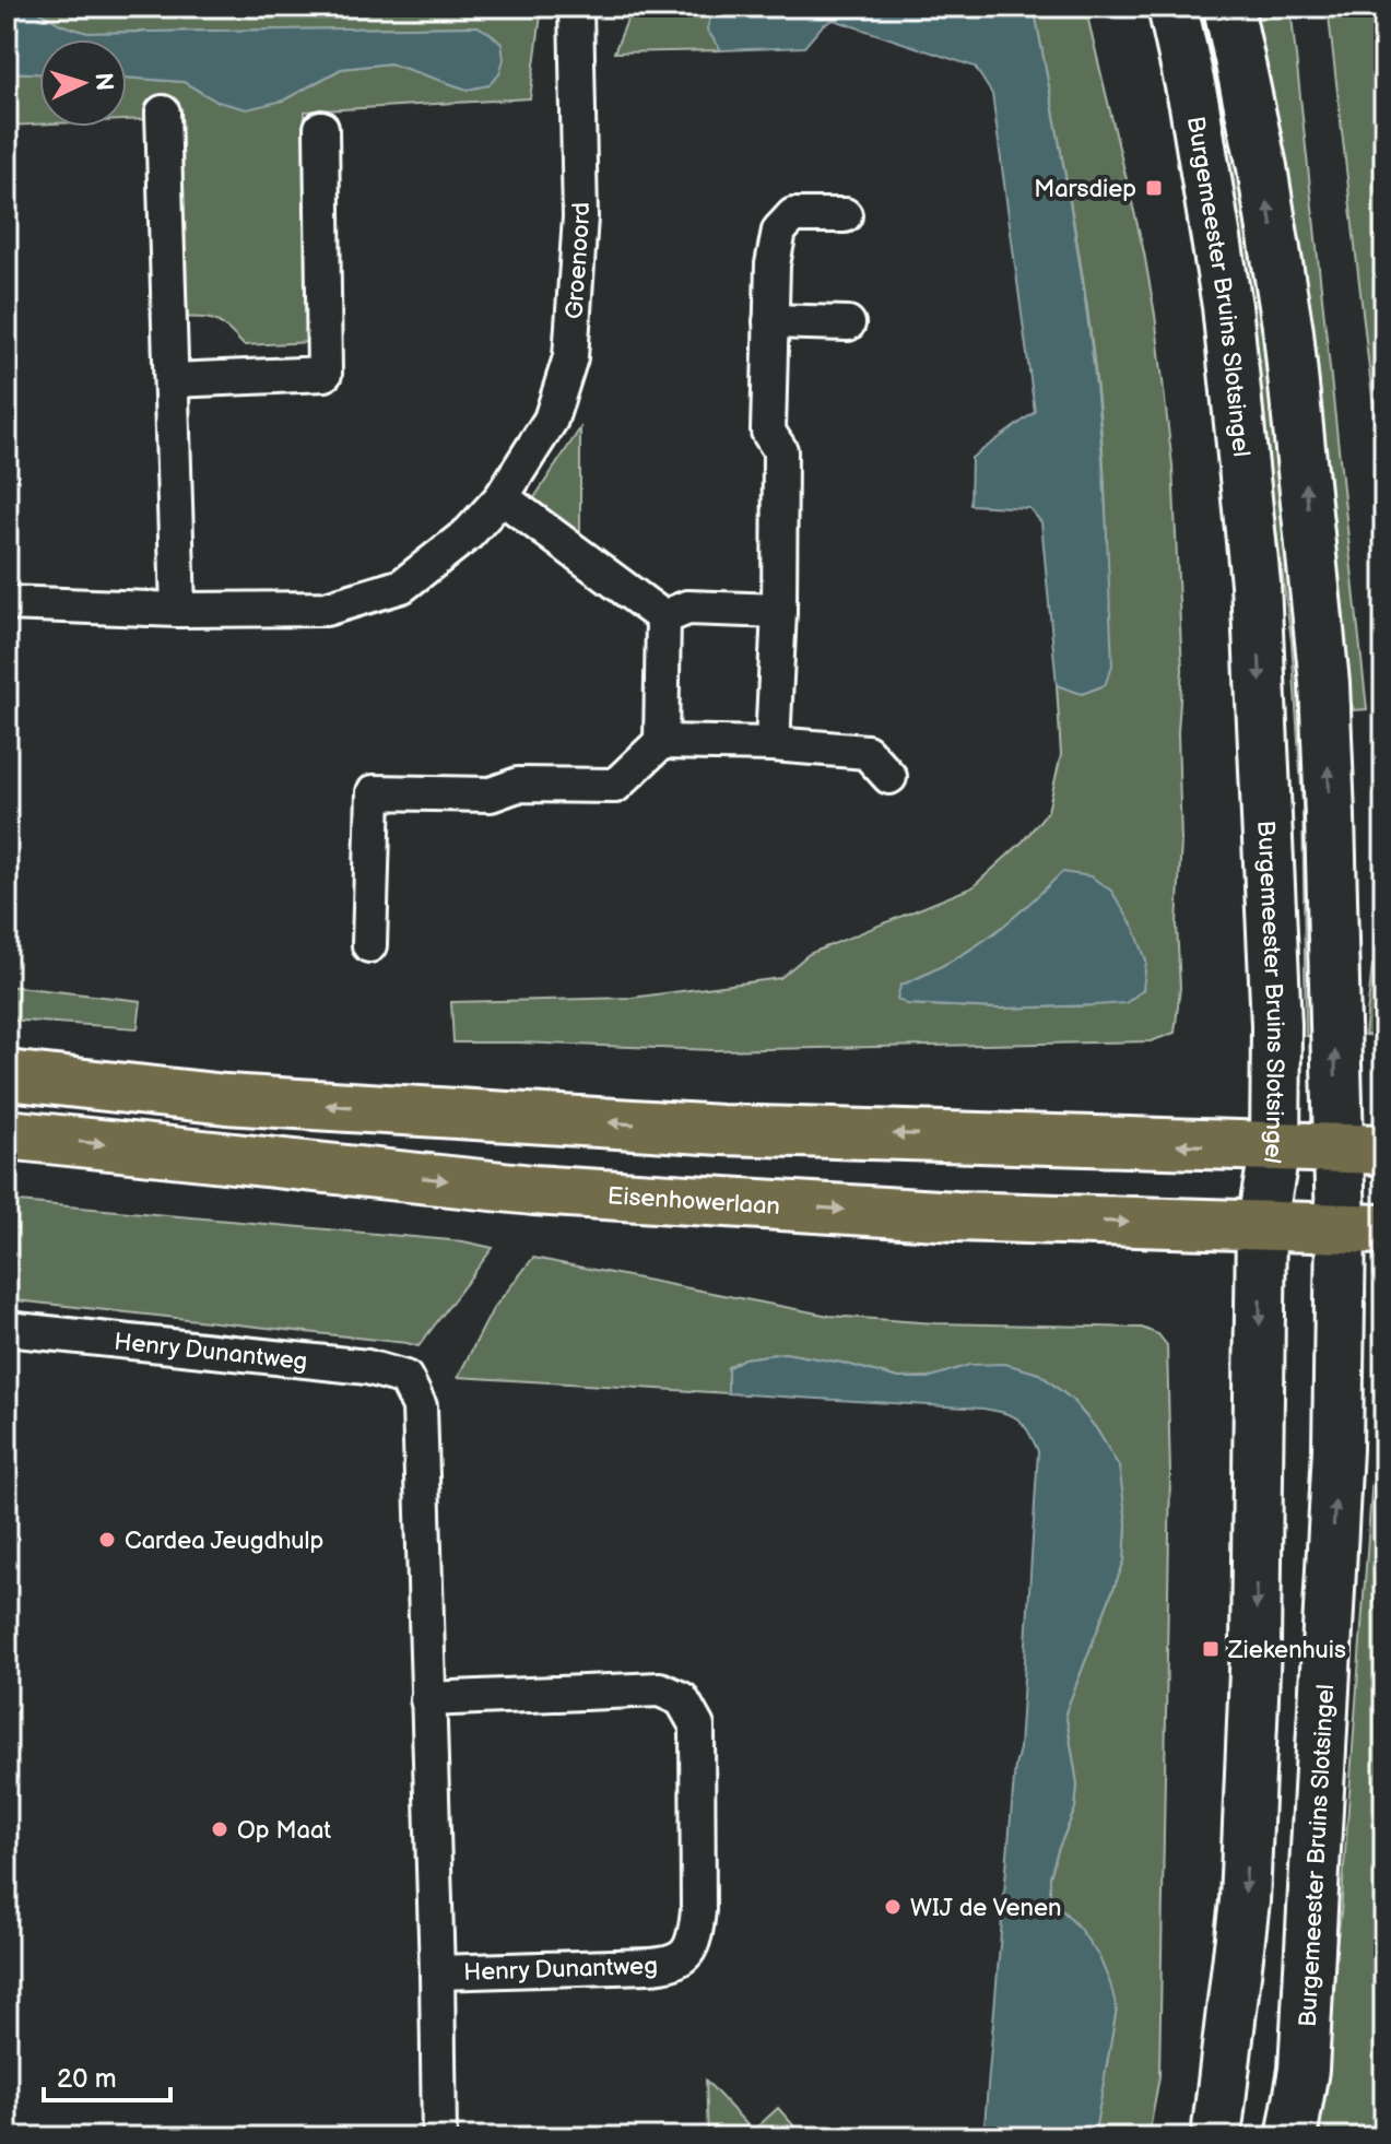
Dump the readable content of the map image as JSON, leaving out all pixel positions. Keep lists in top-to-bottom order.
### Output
{
  "streets": {
    "main road": ["Eisenhowerlaan"],
    "street": ["Groenoord", "Burgemeester Bruins Slotsingel", "Henry Dunantweg"]
  },
  "crossings": [
    ["Burgemeester Bruins Slotsingel", "Eisenhowerlaan"]
  ],
  "places": {
    "transit": ["Marsdiep", "Ziekenhuis"],
    "other": ["Cardea Jeugdhulp", "Op Maat", "WIJ de Venen"]
  },
  "scale_bar": "20 m",
  "north": "right"
}
